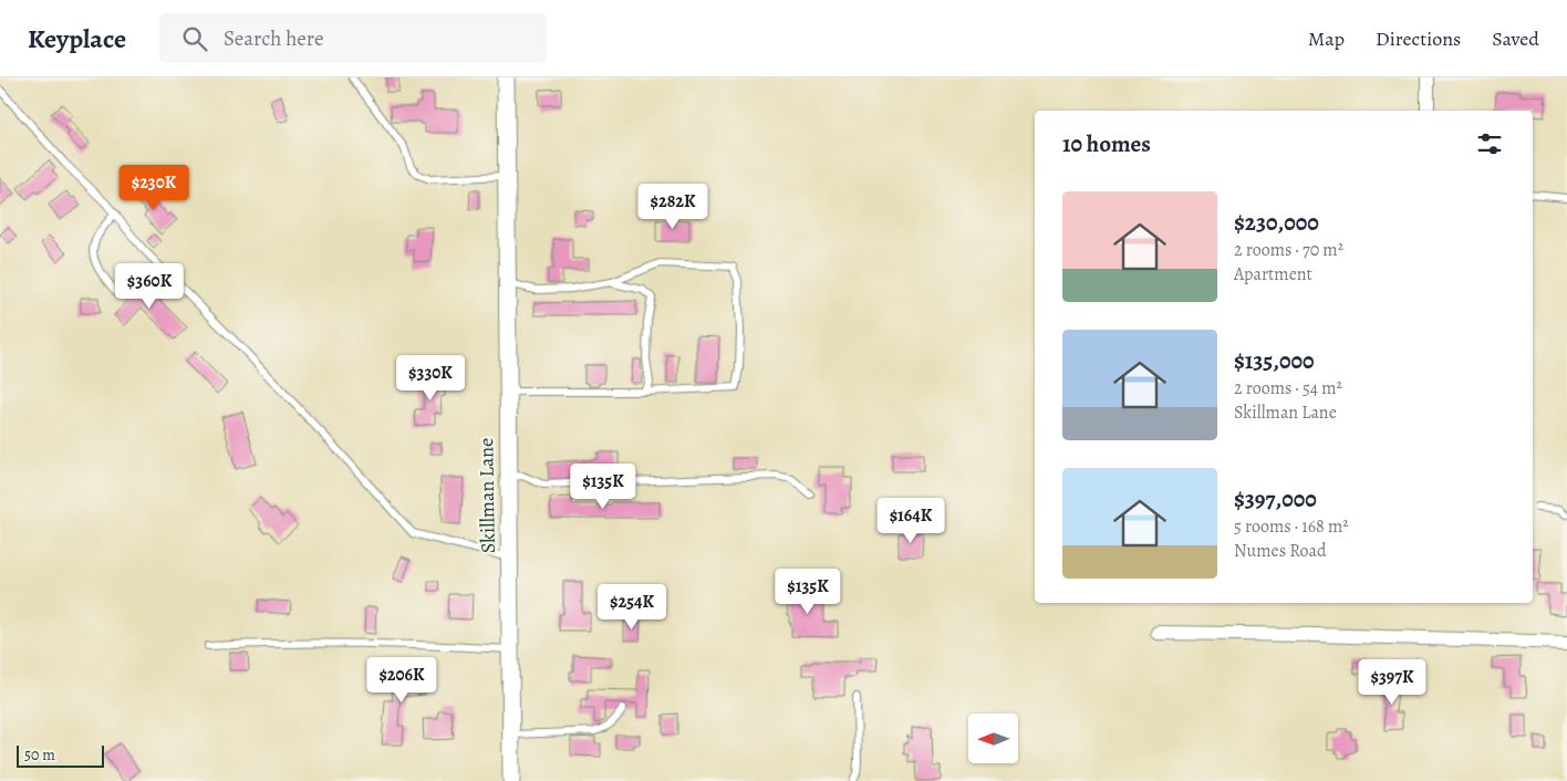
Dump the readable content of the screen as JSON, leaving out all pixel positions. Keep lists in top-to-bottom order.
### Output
{
  "streets": {
    "street": ["Skillman Lane"]
  },
  "scale_bar": "50 m",
  "north": "left",
  "page": {
    "header": "Keyplace",
    "search": "Search here",
    "nav": ["Map", "Directions", "Saved"],
    "heading": "10 homes",
    "price": [
      "$230K",
      "$282K",
      "$360K",
      "$330K",
      "$135K",
      "$164K",
      "$135K",
      "$254K",
      "$206K",
      "$397K"
    ],
    "list": [
      {
        "name": "$230,000",
        "note": "2 rooms · 70 m² · Apartment"
      },
      {
        "name": "$135,000",
        "note": "2 rooms · 54 m² · Skillman Lane"
      },
      {
        "name": "$397,000",
        "note": "5 rooms · 168 m² · Numes Road"
      }
    ],
    "scale": "50 m"
  }
}
